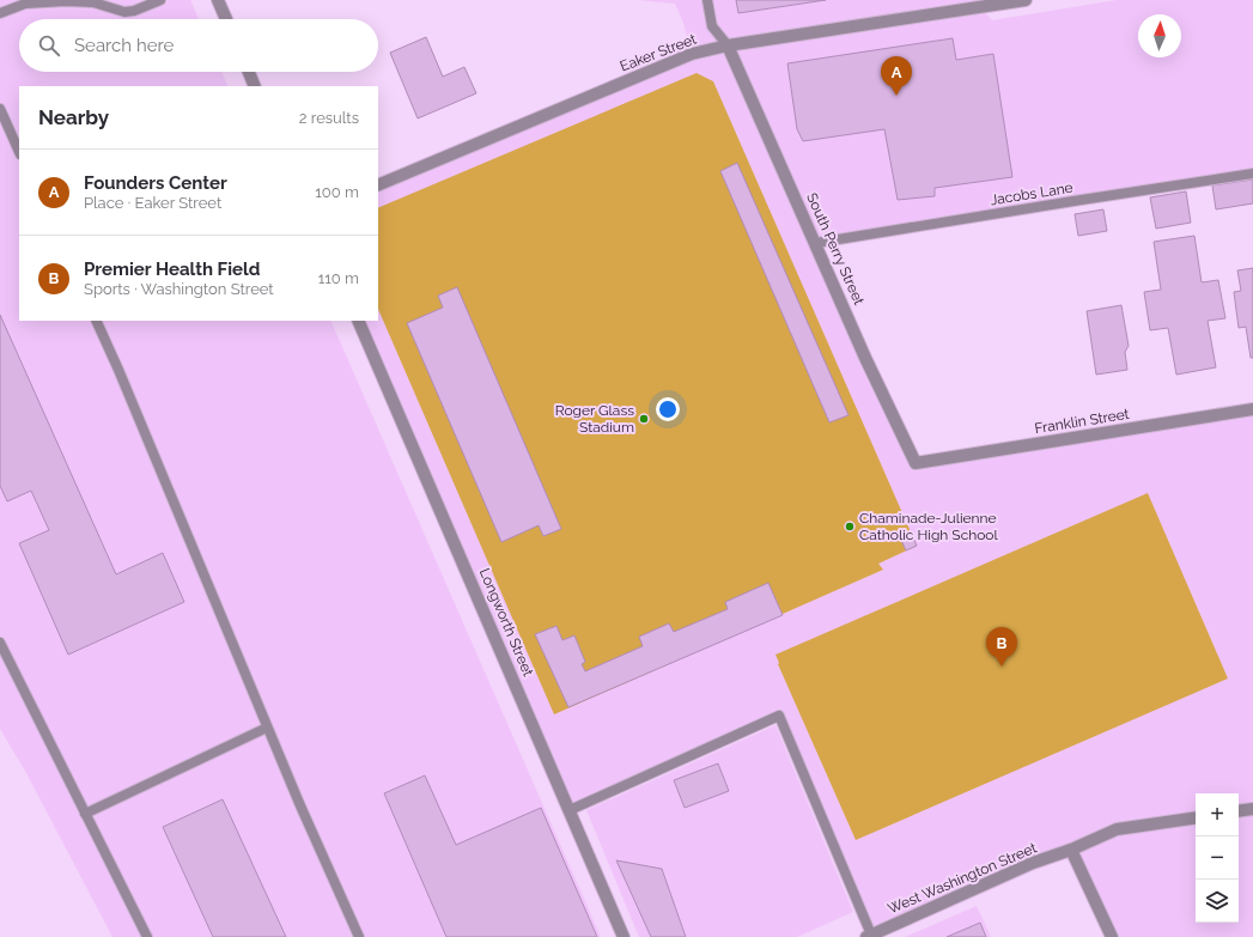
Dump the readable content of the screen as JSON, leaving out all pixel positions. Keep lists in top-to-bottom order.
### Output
{
  "streets": {
    "street": [
      "Eaker Street",
      "South Perry Street",
      "Franklin Street",
      "Longworth Street",
      "West Washington Street"
    ],
    "lane": ["Jacobs Lane"]
  },
  "crossings": [
    ["Eaker Street", "South Perry Street"],
    ["Jacobs Lane", "South Perry Street"],
    ["South Perry Street", "Franklin Street"]
  ],
  "places": ["Roger Glass Stadium", "Chaminade-Julienne Catholic High School"],
  "north": "top",
  "page": {
    "search": "Search here",
    "pins": ["A", "B"],
    "heading": ["Nearby", "2 results"],
    "list": [
      {
        "mark": "A",
        "name": "Founders Center",
        "note": "Place · Eaker Street",
        "value": "100 m"
      },
      {
        "mark": "B",
        "name": "Premier Health Field",
        "note": "Sports · Washington Street",
        "value": "110 m"
      }
    ],
    "map_buttons": ["+", "−"]
  }
}
